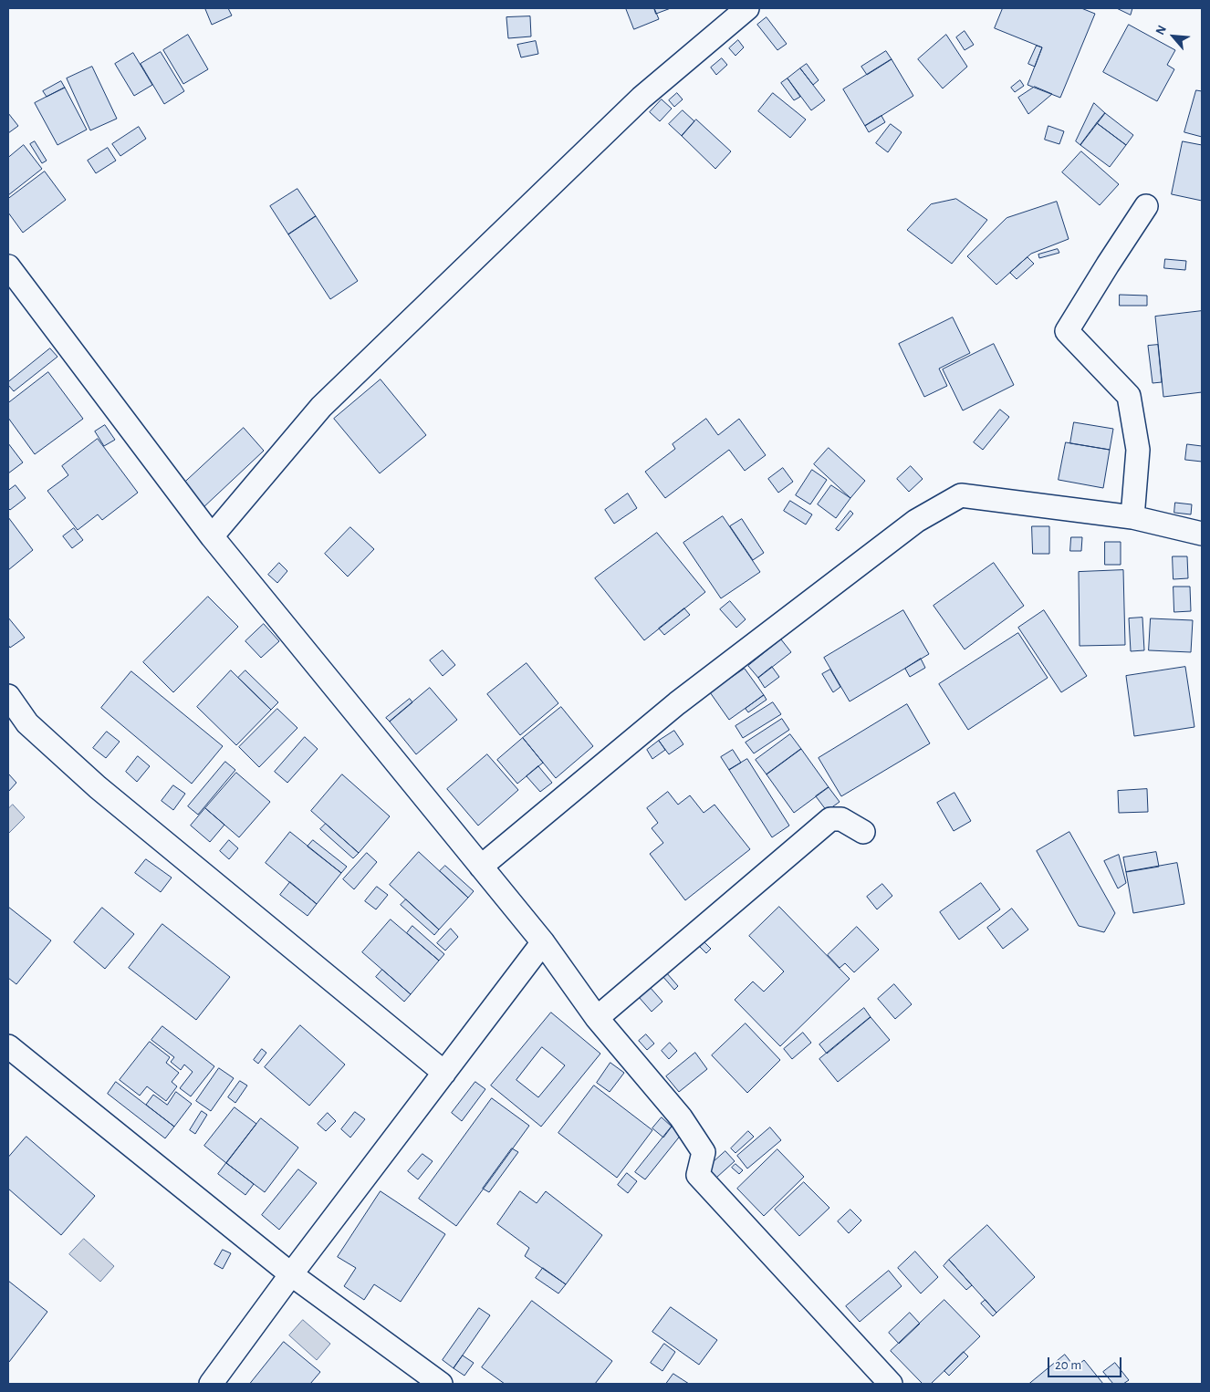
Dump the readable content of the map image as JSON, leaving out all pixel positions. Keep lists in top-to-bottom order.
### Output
{
  "scale_bar": "20 m",
  "north": "top left"
}
